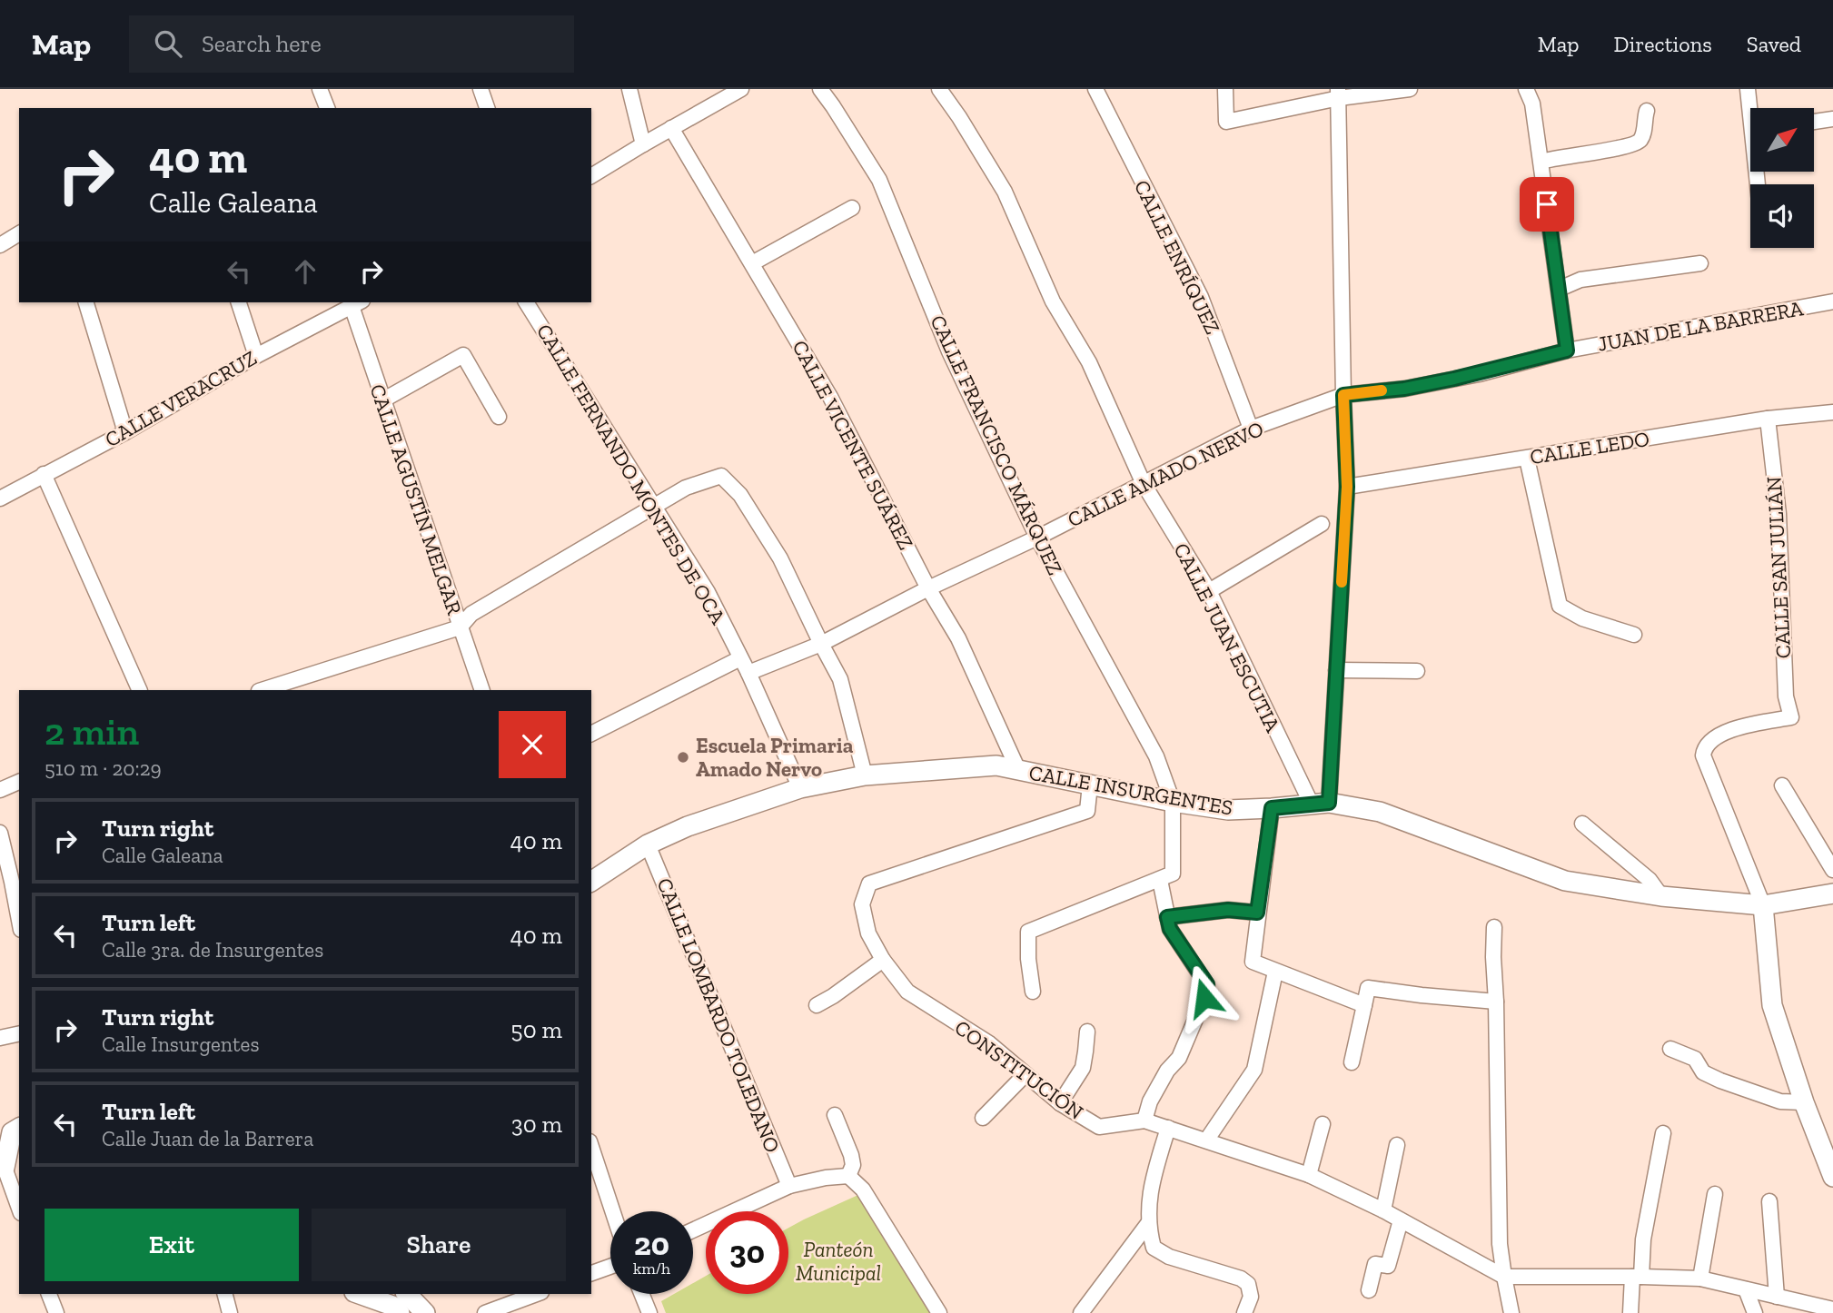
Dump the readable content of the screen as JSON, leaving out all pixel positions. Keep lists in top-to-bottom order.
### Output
{
  "streets": {
    "main road": ["CALLE INSURGENTES"],
    "street": [
      "CALLE ENRÍQUEZ",
      "JUAN DE LA BARRERA",
      "CALLE VERACRUZ",
      "CALLE VICENTE SUÁREZ",
      "CALLE FRANCISCO MÁRQUEZ",
      "CALLE LEDO",
      "CALLE FERNANDO MONTES DE OCA",
      "CALLE AMADO NERVO",
      "CALLE AGUSTÍN MELGAR",
      "CALLE SAN JULIÁN",
      "CALLE JUAN ESCUTIA",
      "CALLE LOMBARDO TOLEDANO",
      "CONSTITUCIÓN"
    ]
  },
  "crossings": [
    ["CALLE ENRÍQUEZ", "CALLE AMADO NERVO"],
    ["JUAN DE LA BARRERA", "CALLE AMADO NERVO"],
    ["CALLE VERACRUZ", "CALLE AGUSTÍN MELGAR"],
    ["CALLE VICENTE SUÁREZ", "CALLE AMADO NERVO"],
    ["CALLE VICENTE SUÁREZ", "CALLE INSURGENTES"],
    ["CALLE FRANCISCO MÁRQUEZ", "CALLE AMADO NERVO"],
    ["CALLE FRANCISCO MÁRQUEZ", "CALLE INSURGENTES"],
    ["CALLE LEDO", "CALLE SAN JULIÁN"],
    ["CALLE FERNANDO MONTES DE OCA", "CALLE AMADO NERVO"],
    ["CALLE FERNANDO MONTES DE OCA", "CALLE INSURGENTES"],
    ["CALLE AMADO NERVO", "CALLE JUAN ESCUTIA"],
    ["CALLE SAN JULIÁN", "CALLE INSURGENTES"],
    ["CALLE JUAN ESCUTIA", "CALLE INSURGENTES"],
    ["CALLE INSURGENTES", "CALLE LOMBARDO TOLEDANO"],
    ["CALLE INSURGENTES", "CONSTITUCIÓN"]
  ],
  "parks": ["Panteón Municipal"],
  "places": ["Escuela Primaria Amado Nervo"],
  "north": "top right",
  "page": {
    "header": "Map",
    "search": "Search here",
    "nav": ["Map", "Directions", "Saved"],
    "turn": ["40 m", "Calle Galeana"],
    "heading": ["2 min", "510 m · 20:29"],
    "list": [
      {
        "name": "Turn right",
        "note": "Calle Galeana",
        "value": "40 m"
      },
      {
        "name": "Turn left",
        "note": "Calle 3ra. de Insurgentes",
        "value": "40 m"
      },
      {
        "name": "Turn right",
        "note": "Calle Insurgentes",
        "value": "50 m"
      },
      {
        "name": "Turn left",
        "note": "Calle Juan de la Barrera",
        "value": "30 m"
      }
    ],
    "buttons": ["Exit", "Share"],
    "speed": "20 km/h",
    "limit": "30"
  }
}
